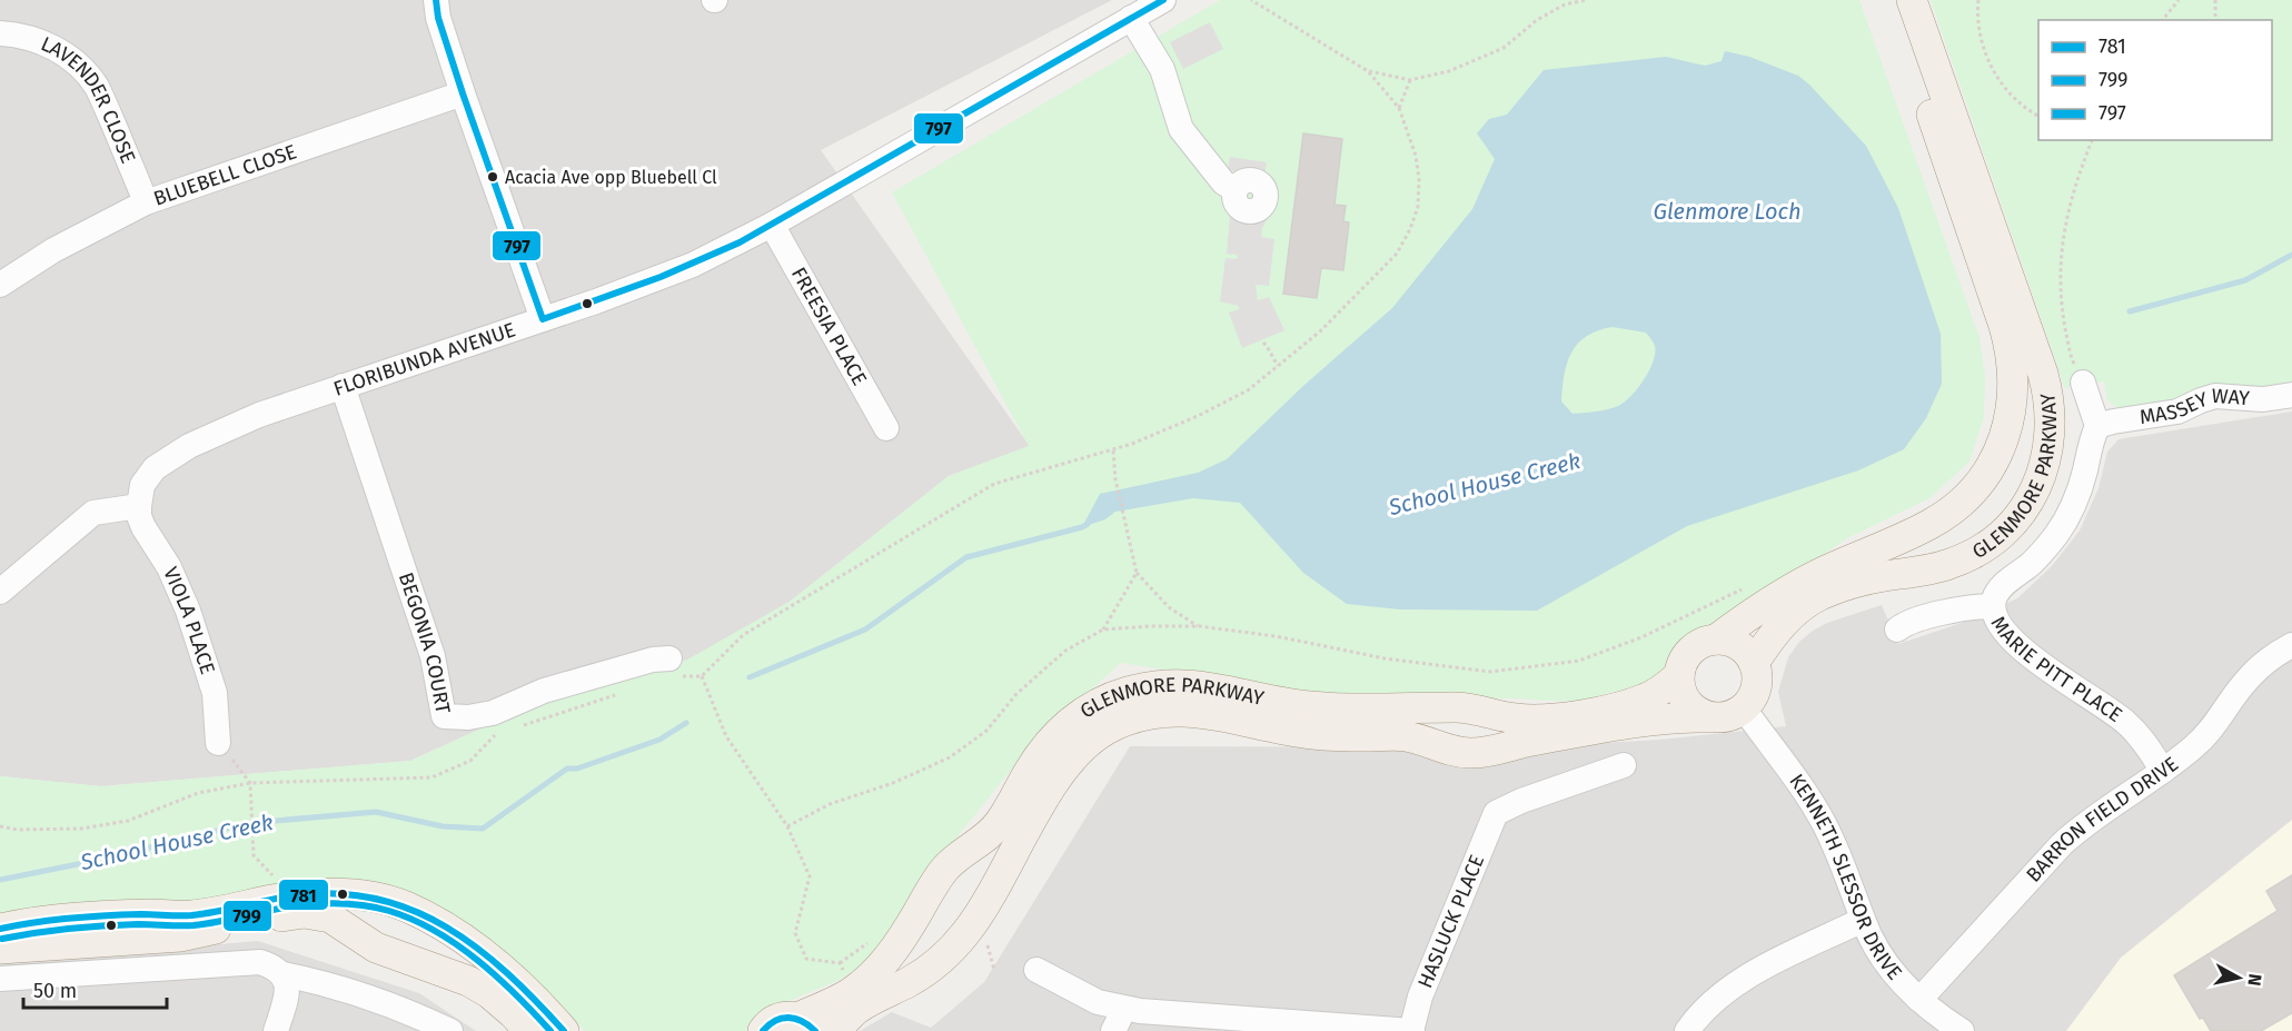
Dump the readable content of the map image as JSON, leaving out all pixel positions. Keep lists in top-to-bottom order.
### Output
{
  "streets": {
    "main road": ["GLENMORE PARKWAY"],
    "street": [
      "LAVENDER CLOSE",
      "BLUEBELL CLOSE",
      "FREESIA PLACE",
      "FLORIBUNDA AVENUE",
      "MASSEY WAY",
      "VIOLA PLACE",
      "BEGONIA COURT",
      "MARIE PITT PLACE",
      "BARRON FIELD DRIVE",
      "KENNETH SLESSOR DRIVE",
      "HASLUCK PLACE"
    ]
  },
  "crossings": [
    ["LAVENDER CLOSE", "BLUEBELL CLOSE"],
    ["FREESIA PLACE", "FLORIBUNDA AVENUE"],
    ["FLORIBUNDA AVENUE", "VIOLA PLACE"],
    ["FLORIBUNDA AVENUE", "BEGONIA COURT"],
    ["MASSEY WAY", "MARIE PITT PLACE"],
    ["GLENMORE PARKWAY", "KENNETH SLESSOR DRIVE"],
    ["MARIE PITT PLACE", "BARRON FIELD DRIVE"],
    ["BARRON FIELD DRIVE", "KENNETH SLESSOR DRIVE"]
  ],
  "water": ["Glenmore Loch", "School House Creek"],
  "places": ["Acacia Ave opp Bluebell Cl"],
  "lines": ["transit line 797", "transit line 781", "transit line 799"],
  "legend": ["781", "799", "797"],
  "scale_bar": "50 m",
  "north": "right"
}
